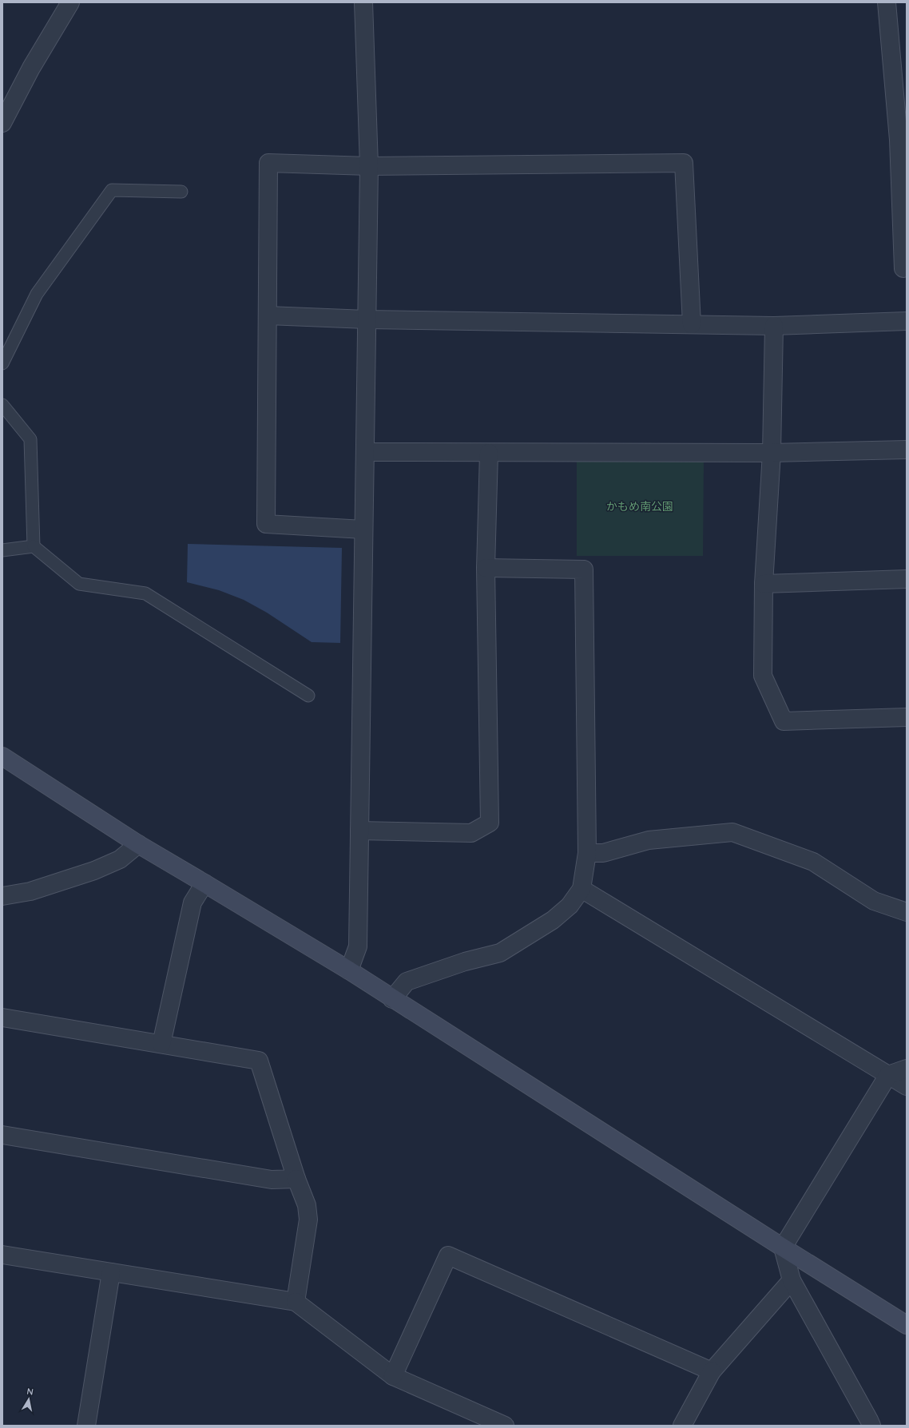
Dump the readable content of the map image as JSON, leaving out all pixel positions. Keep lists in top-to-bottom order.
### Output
{
  "parks": ["かもめ南公園"],
  "north": "top"
}
